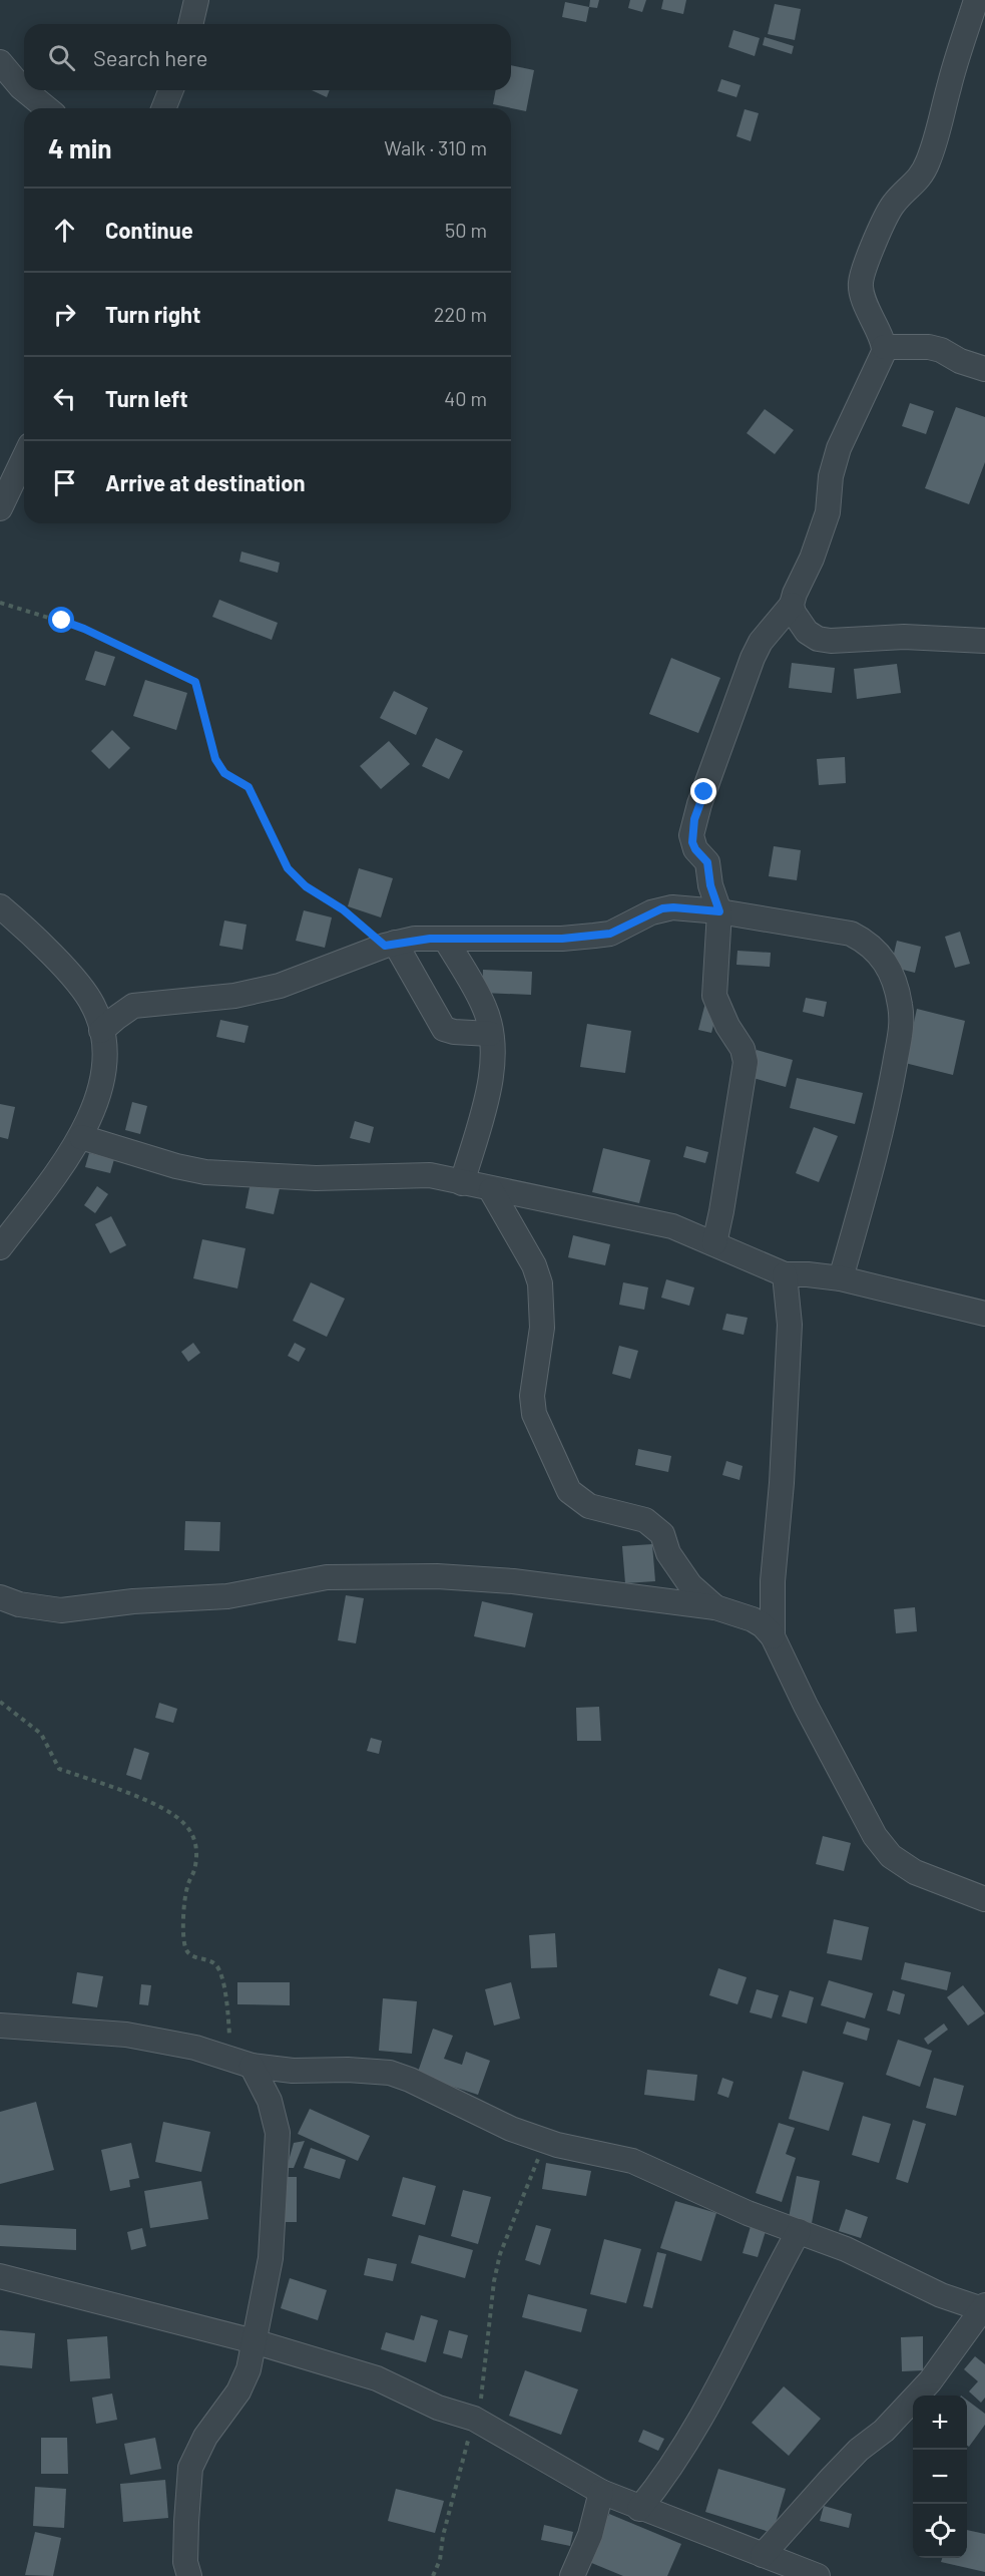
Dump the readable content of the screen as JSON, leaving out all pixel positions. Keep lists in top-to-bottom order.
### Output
{
  "page": {
    "search": "Search here",
    "heading": ["4 min", "Walk · 310 m"],
    "list": [
      ["Continue", "50 m"],
      ["Turn right", "220 m"],
      ["Turn left", "40 m"],
      "Arrive at destination"
    ],
    "map_buttons": ["+", "−"]
  }
}
